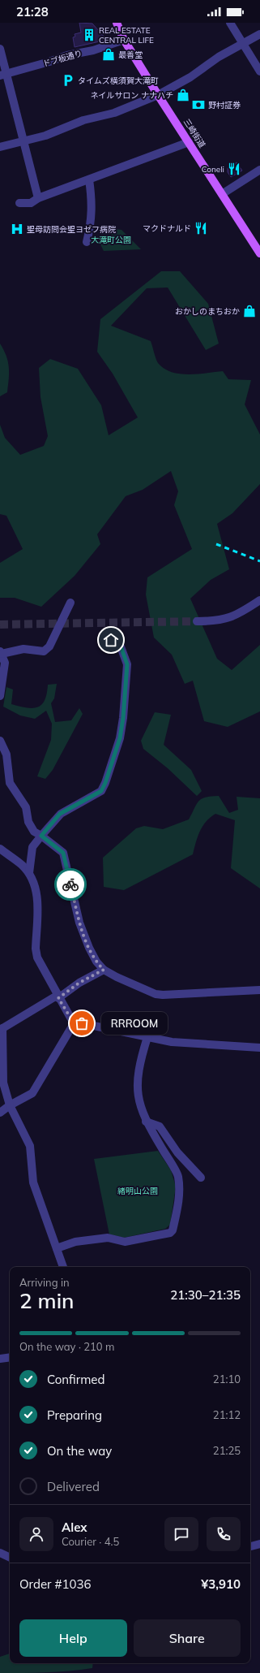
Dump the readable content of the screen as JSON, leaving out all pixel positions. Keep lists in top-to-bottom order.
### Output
{
  "streets": {
    "main road": ["三崎街道"],
    "street": ["ドブ板通り"]
  },
  "crossings": [
    ["ドブ板通り", "三崎街道"]
  ],
  "parks": ["大滝町公園", "緒明山公園"],
  "places": {
    "building": ["REAL ESTATE CENTRAL LIFE"],
    "shop": ["最善堂", "ネイルサロン ナナハチ", "おかしのまちおか"],
    "parking": ["タイムズ横須賀大滝町"],
    "bank": ["野村証券"],
    "restaurant": ["Coneli", "マクドナルド"],
    "hospital": ["聖母訪問会聖ヨゼフ病院"],
    "other": ["RRROOM"]
  },
  "page": {
    "status": "21:28",
    "bubble": "RRROOM",
    "heading": ["2 min", "Arriving in", "21:30–21:35"],
    "panel": [
      "Alex",
      "Courier · 4.5",
      "Order #1036",
      "¥3,910"
    ],
    "bar": "On the way · 210 m",
    "list": [
      ["Confirmed", "21:10"],
      ["Preparing", "21:12"],
      ["On the way", "21:25"],
      "Delivered"
    ],
    "buttons": ["Help", "Share"]
  }
}
